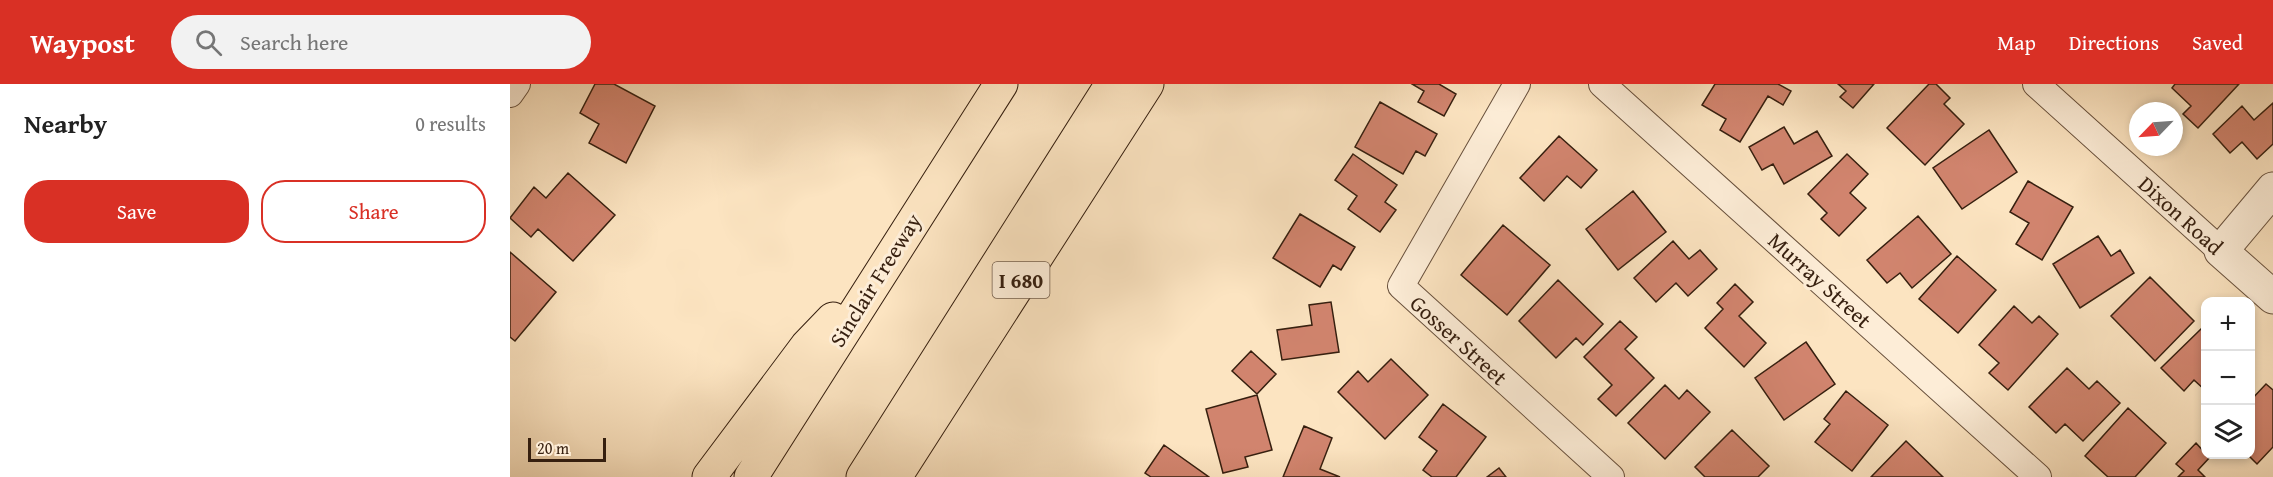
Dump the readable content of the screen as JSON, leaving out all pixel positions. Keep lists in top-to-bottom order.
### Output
{
  "streets": {
    "highway": ["Sinclair Freeway", "I 680"],
    "street": ["Dixon Road", "Murray Street", "Gosser Street"]
  },
  "scale_bar": "20 m",
  "north": "bottom left",
  "page": {
    "header": "Waypost",
    "search": "Search here",
    "nav": ["Map", "Directions", "Saved"],
    "heading": ["Nearby", "0 results"],
    "buttons": ["Save", "Share"],
    "map_buttons": ["+", "−"],
    "scale": "20 m"
  }
}
